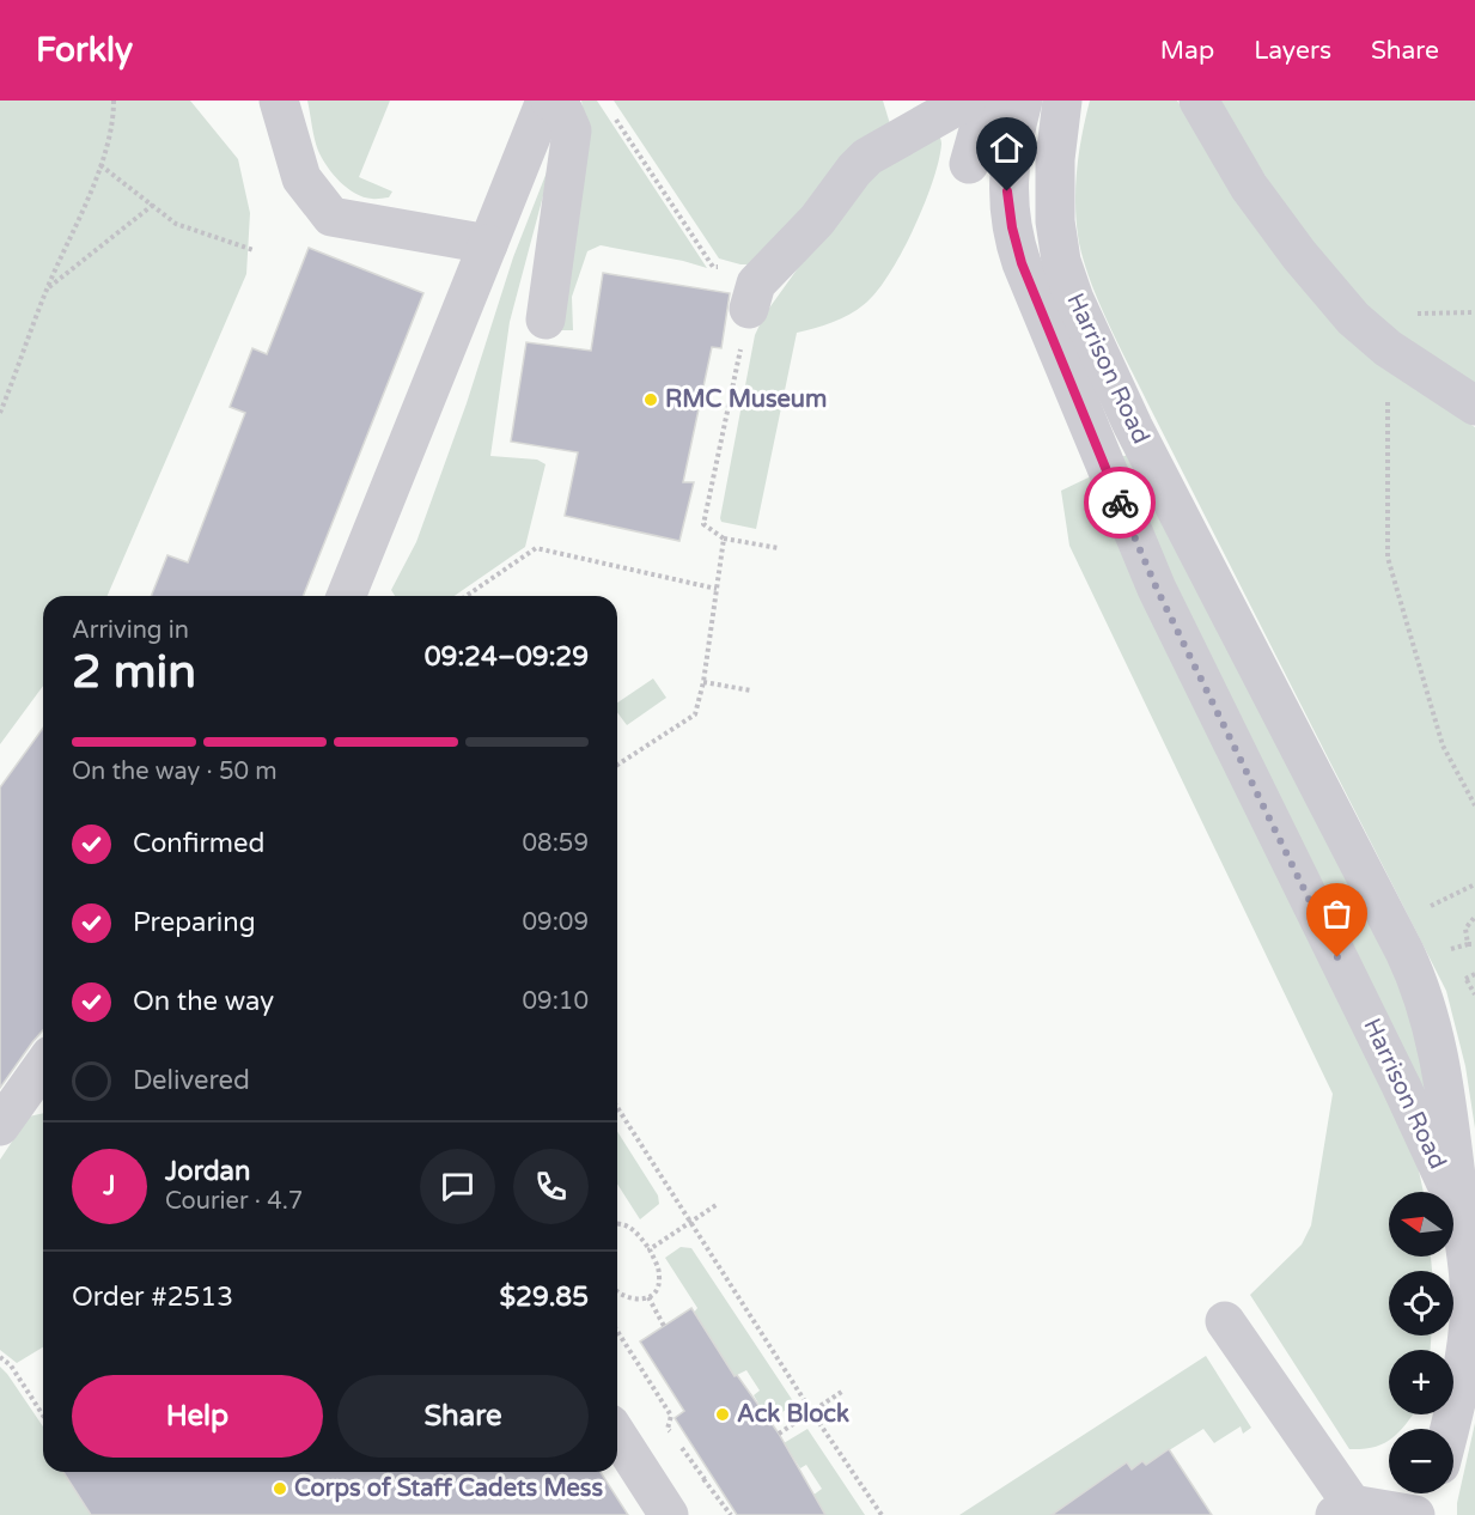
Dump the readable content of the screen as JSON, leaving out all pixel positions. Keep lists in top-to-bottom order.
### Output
{
  "streets": {
    "street": ["Harrison Road"]
  },
  "places": ["RMC Museum", "Ack Block", "Corps of Staff Cadets Mess"],
  "north": "left",
  "page": {
    "header": "Forkly",
    "nav": ["Map", "Layers", "Share"],
    "heading": ["2 min", "Arriving in", "09:24–09:29"],
    "panel": [
      "Jordan",
      "Courier · 4.7",
      "Order #2513",
      "$29.85"
    ],
    "bar": "On the way · 50 m",
    "list": [
      ["Confirmed", "08:59"],
      ["Preparing", "09:09"],
      ["On the way", "09:10"],
      "Delivered"
    ],
    "round": "J",
    "map_buttons": ["+", "−"],
    "buttons": ["Help", "Share"]
  }
}
